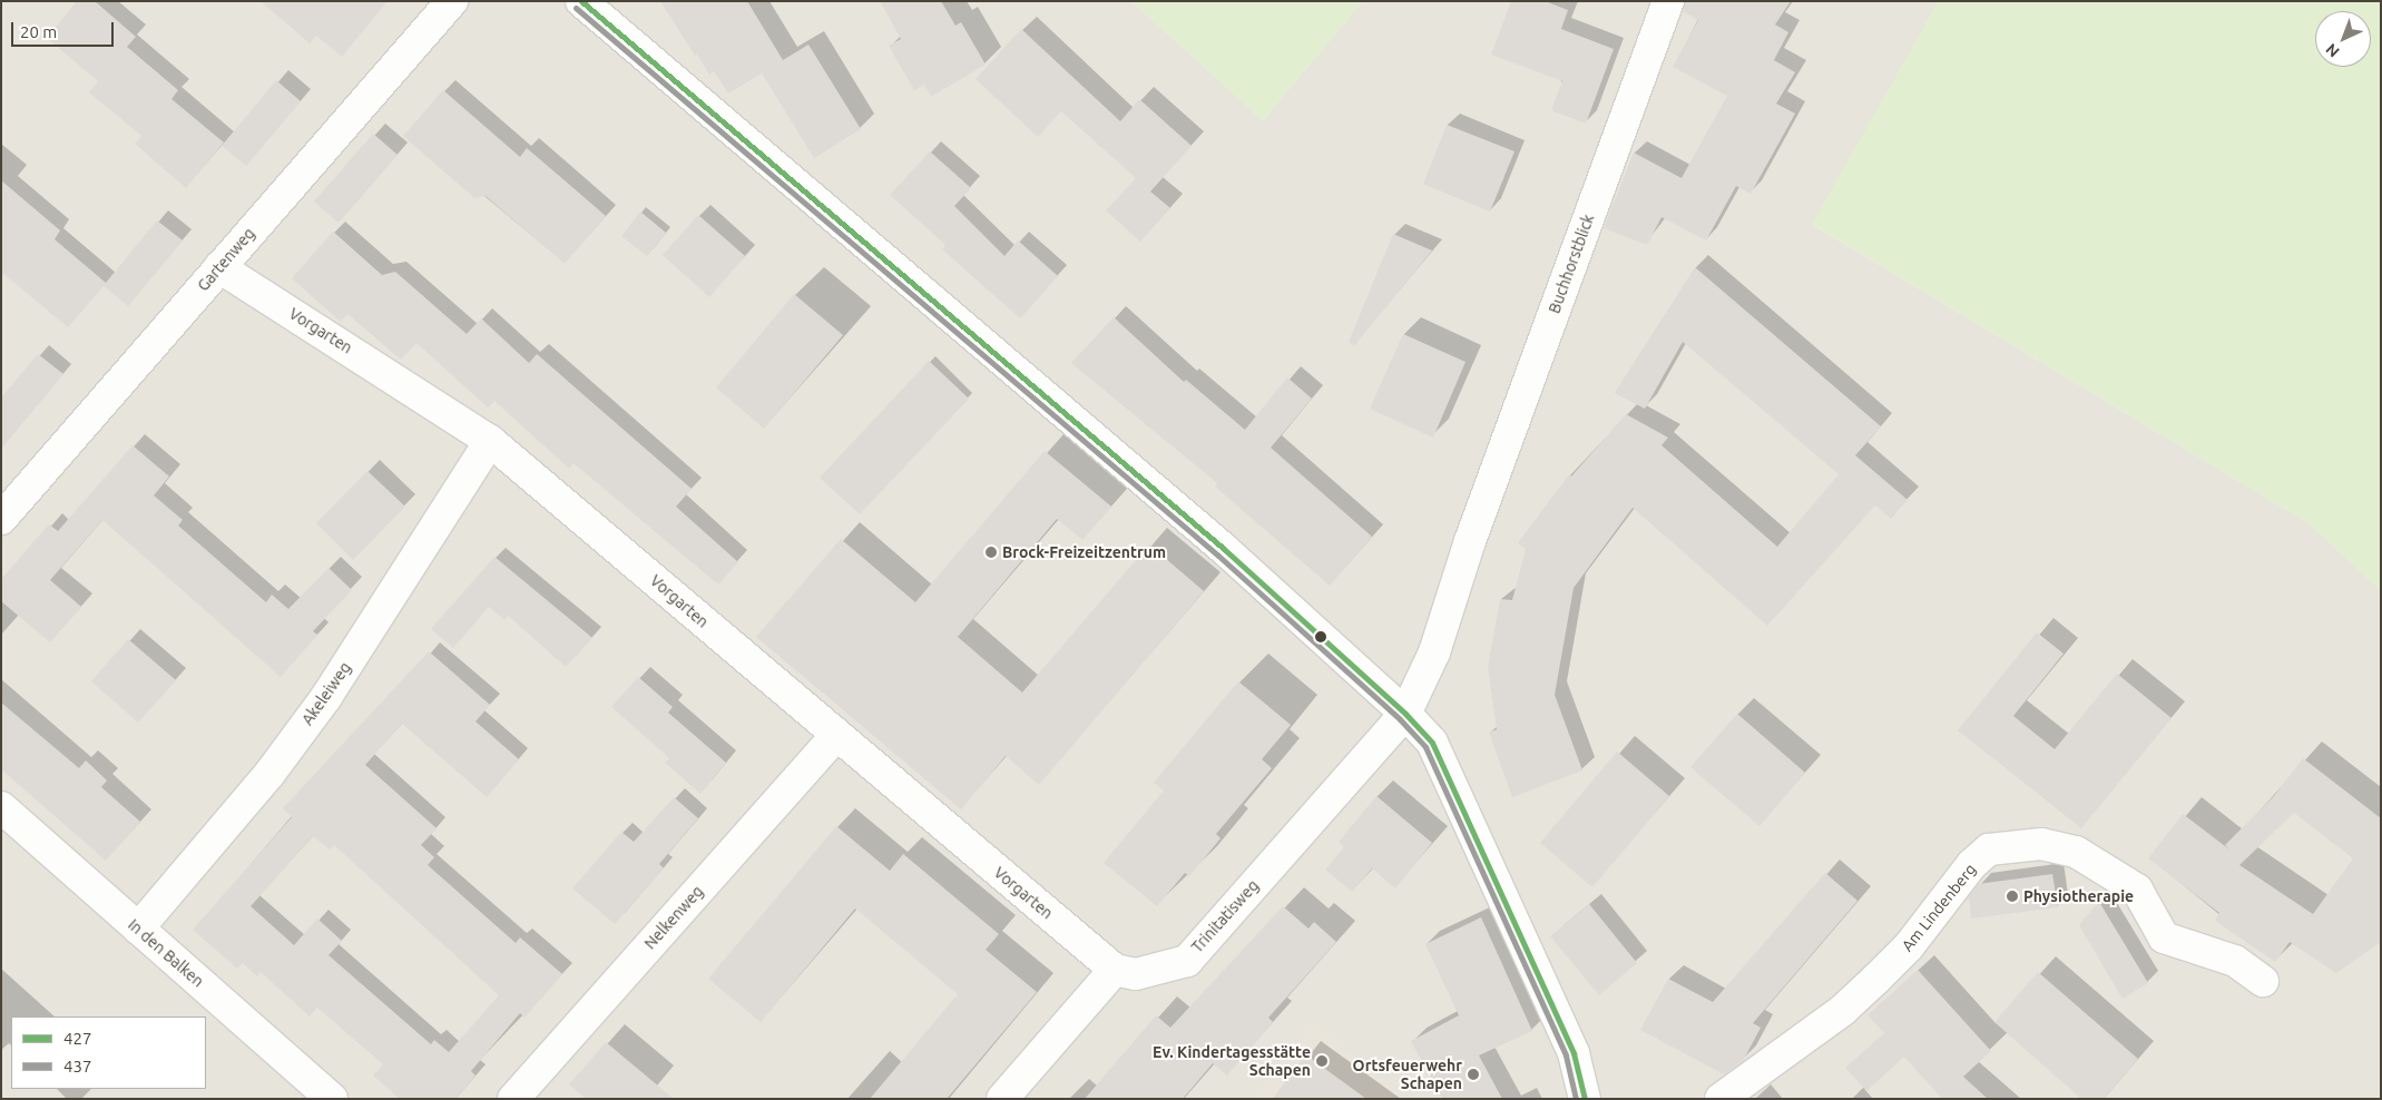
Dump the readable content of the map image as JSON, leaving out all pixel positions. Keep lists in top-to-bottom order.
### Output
{
  "streets": {
    "street": [
      "Gartenweg",
      "Buchhorstblick",
      "Vorgarten",
      "Akeleiweg",
      "Am Lindenberg",
      "Trinitatisweg",
      "Nelkenweg",
      "In den Balken"
    ]
  },
  "crossings": [
    ["Gartenweg", "Vorgarten"],
    ["Buchhorstblick", "Trinitatisweg"],
    ["Vorgarten", "Akeleiweg"],
    ["Vorgarten", "Trinitatisweg"],
    ["Vorgarten", "Nelkenweg"],
    ["Akeleiweg", "In den Balken"]
  ],
  "places": [
    "Brock-Freizeitzentrum",
    "Physiotherapie",
    "Ev. Kindertagesstätte Schapen",
    "Ortsfeuerwehr Schapen"
  ],
  "lines": ["transit line 427", "transit line 437"],
  "legend": ["427", "437"],
  "scale_bar": "20 m",
  "north": "bottom left"
}
